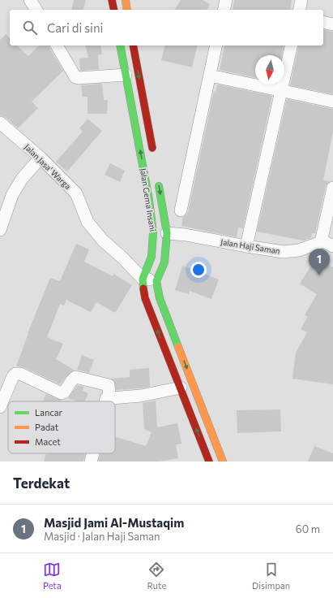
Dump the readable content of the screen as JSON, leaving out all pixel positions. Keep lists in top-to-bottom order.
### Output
{
  "streets": {
    "street": ["Jalan Jasa' Warga", "Jalan Gema Insani", "Jalan Haji Saman"]
  },
  "crossings": [
    ["Jalan Jasa' Warga", "Jalan Gema Insani"],
    ["Jalan Gema Insani", "Jalan Haji Saman"]
  ],
  "legend": ["Lancar", "Padat", "Macet"],
  "north": "bottom",
  "page": {
    "search": "Cari di sini",
    "pins": "1",
    "heading": "Terdekat",
    "list": [
      {
        "mark": "1",
        "name": "Masjid Jami Al-Mustaqim",
        "note": "Masjid · Jalan Haji Saman",
        "value": "60 m"
      }
    ],
    "nav": ["Peta", "Rute", "Disimpan"]
  }
}
